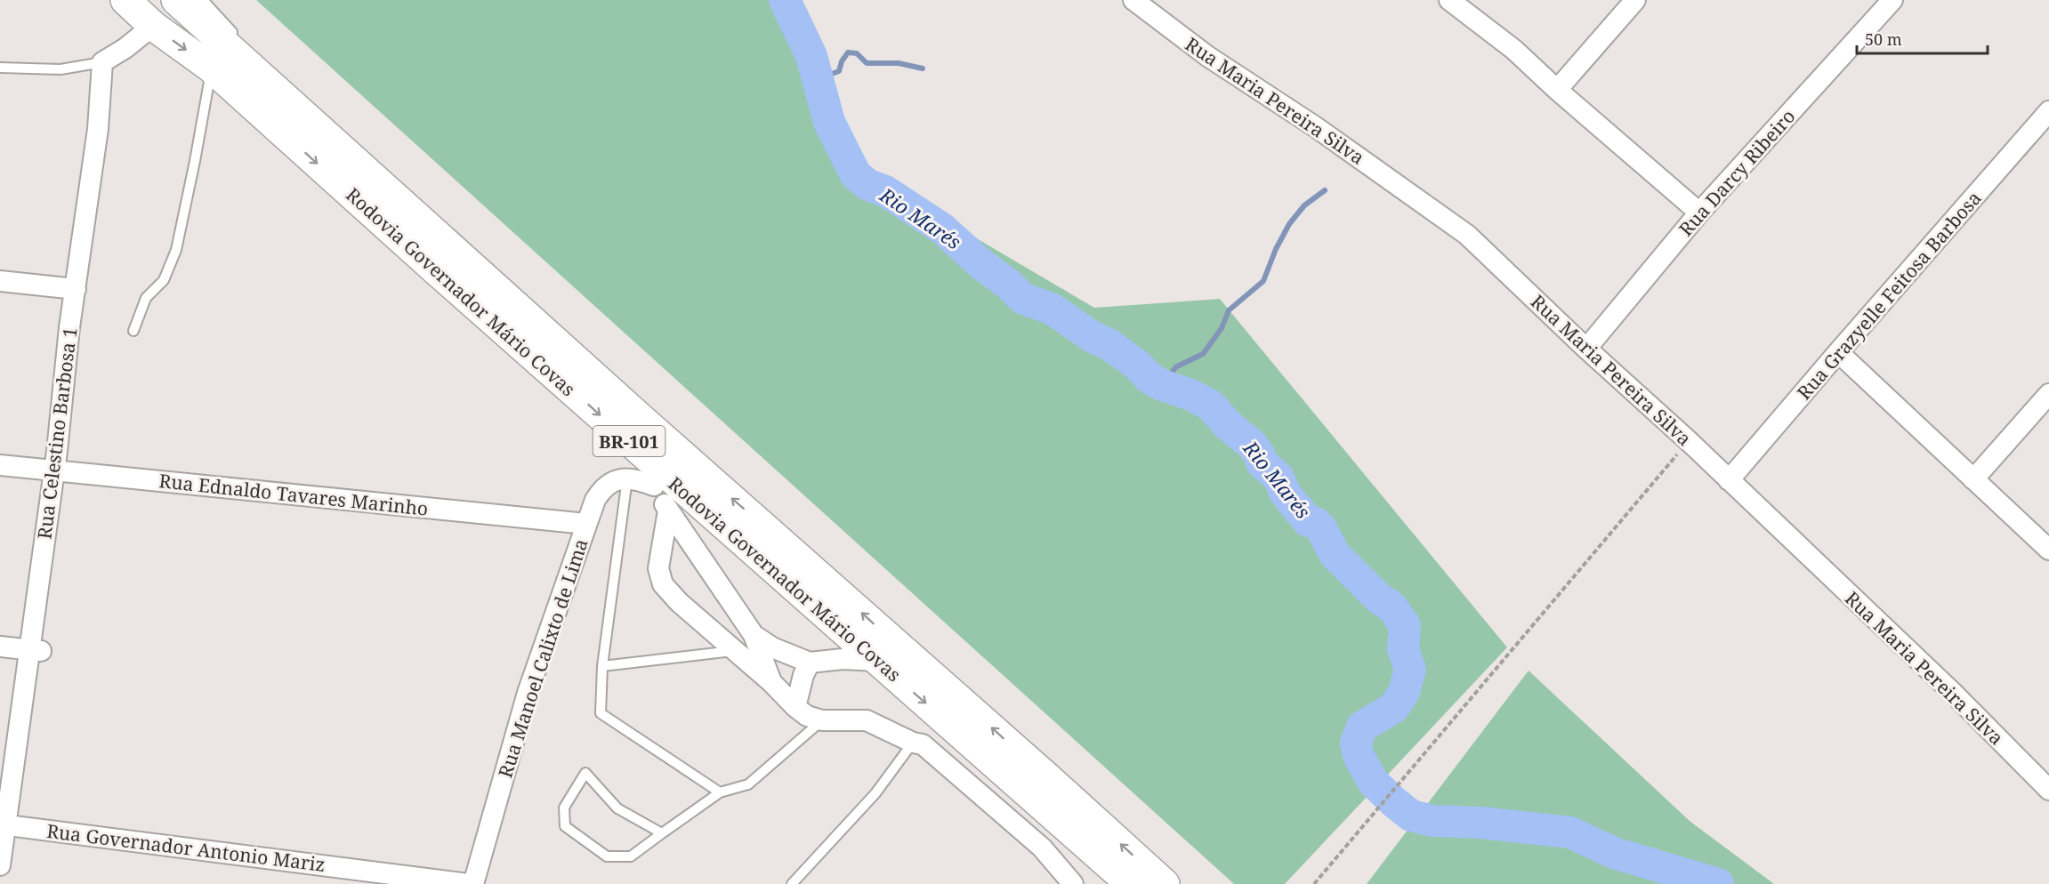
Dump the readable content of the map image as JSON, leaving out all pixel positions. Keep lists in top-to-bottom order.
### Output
{
  "streets": {
    "highway": ["Rodovia Governador Mário Covas", "BR-101"],
    "street": [
      "Rua Maria Pereira Silva",
      "Rua Darcy Ribeiro",
      "Rua Grazyelle Feitosa Barbosa",
      "Rua Celestino Barbosa 1",
      "Rua Ednaldo Tavares Marinho",
      "Rua Manoel Calixto de Lima",
      "Rua Governador Antonio Mariz"
    ]
  },
  "crossings": [
    ["Rua Maria Pereira Silva", "Rua Darcy Ribeiro"],
    ["Rua Maria Pereira Silva", "Rua Grazyelle Feitosa Barbosa"],
    ["Rua Celestino Barbosa 1", "Rua Ednaldo Tavares Marinho"],
    ["Rua Celestino Barbosa 1", "Rua Governador Antonio Mariz"],
    ["Rua Ednaldo Tavares Marinho", "Rua Manoel Calixto de Lima"]
  ],
  "water": ["Rio Marés"],
  "scale_bar": "50 m"
}
